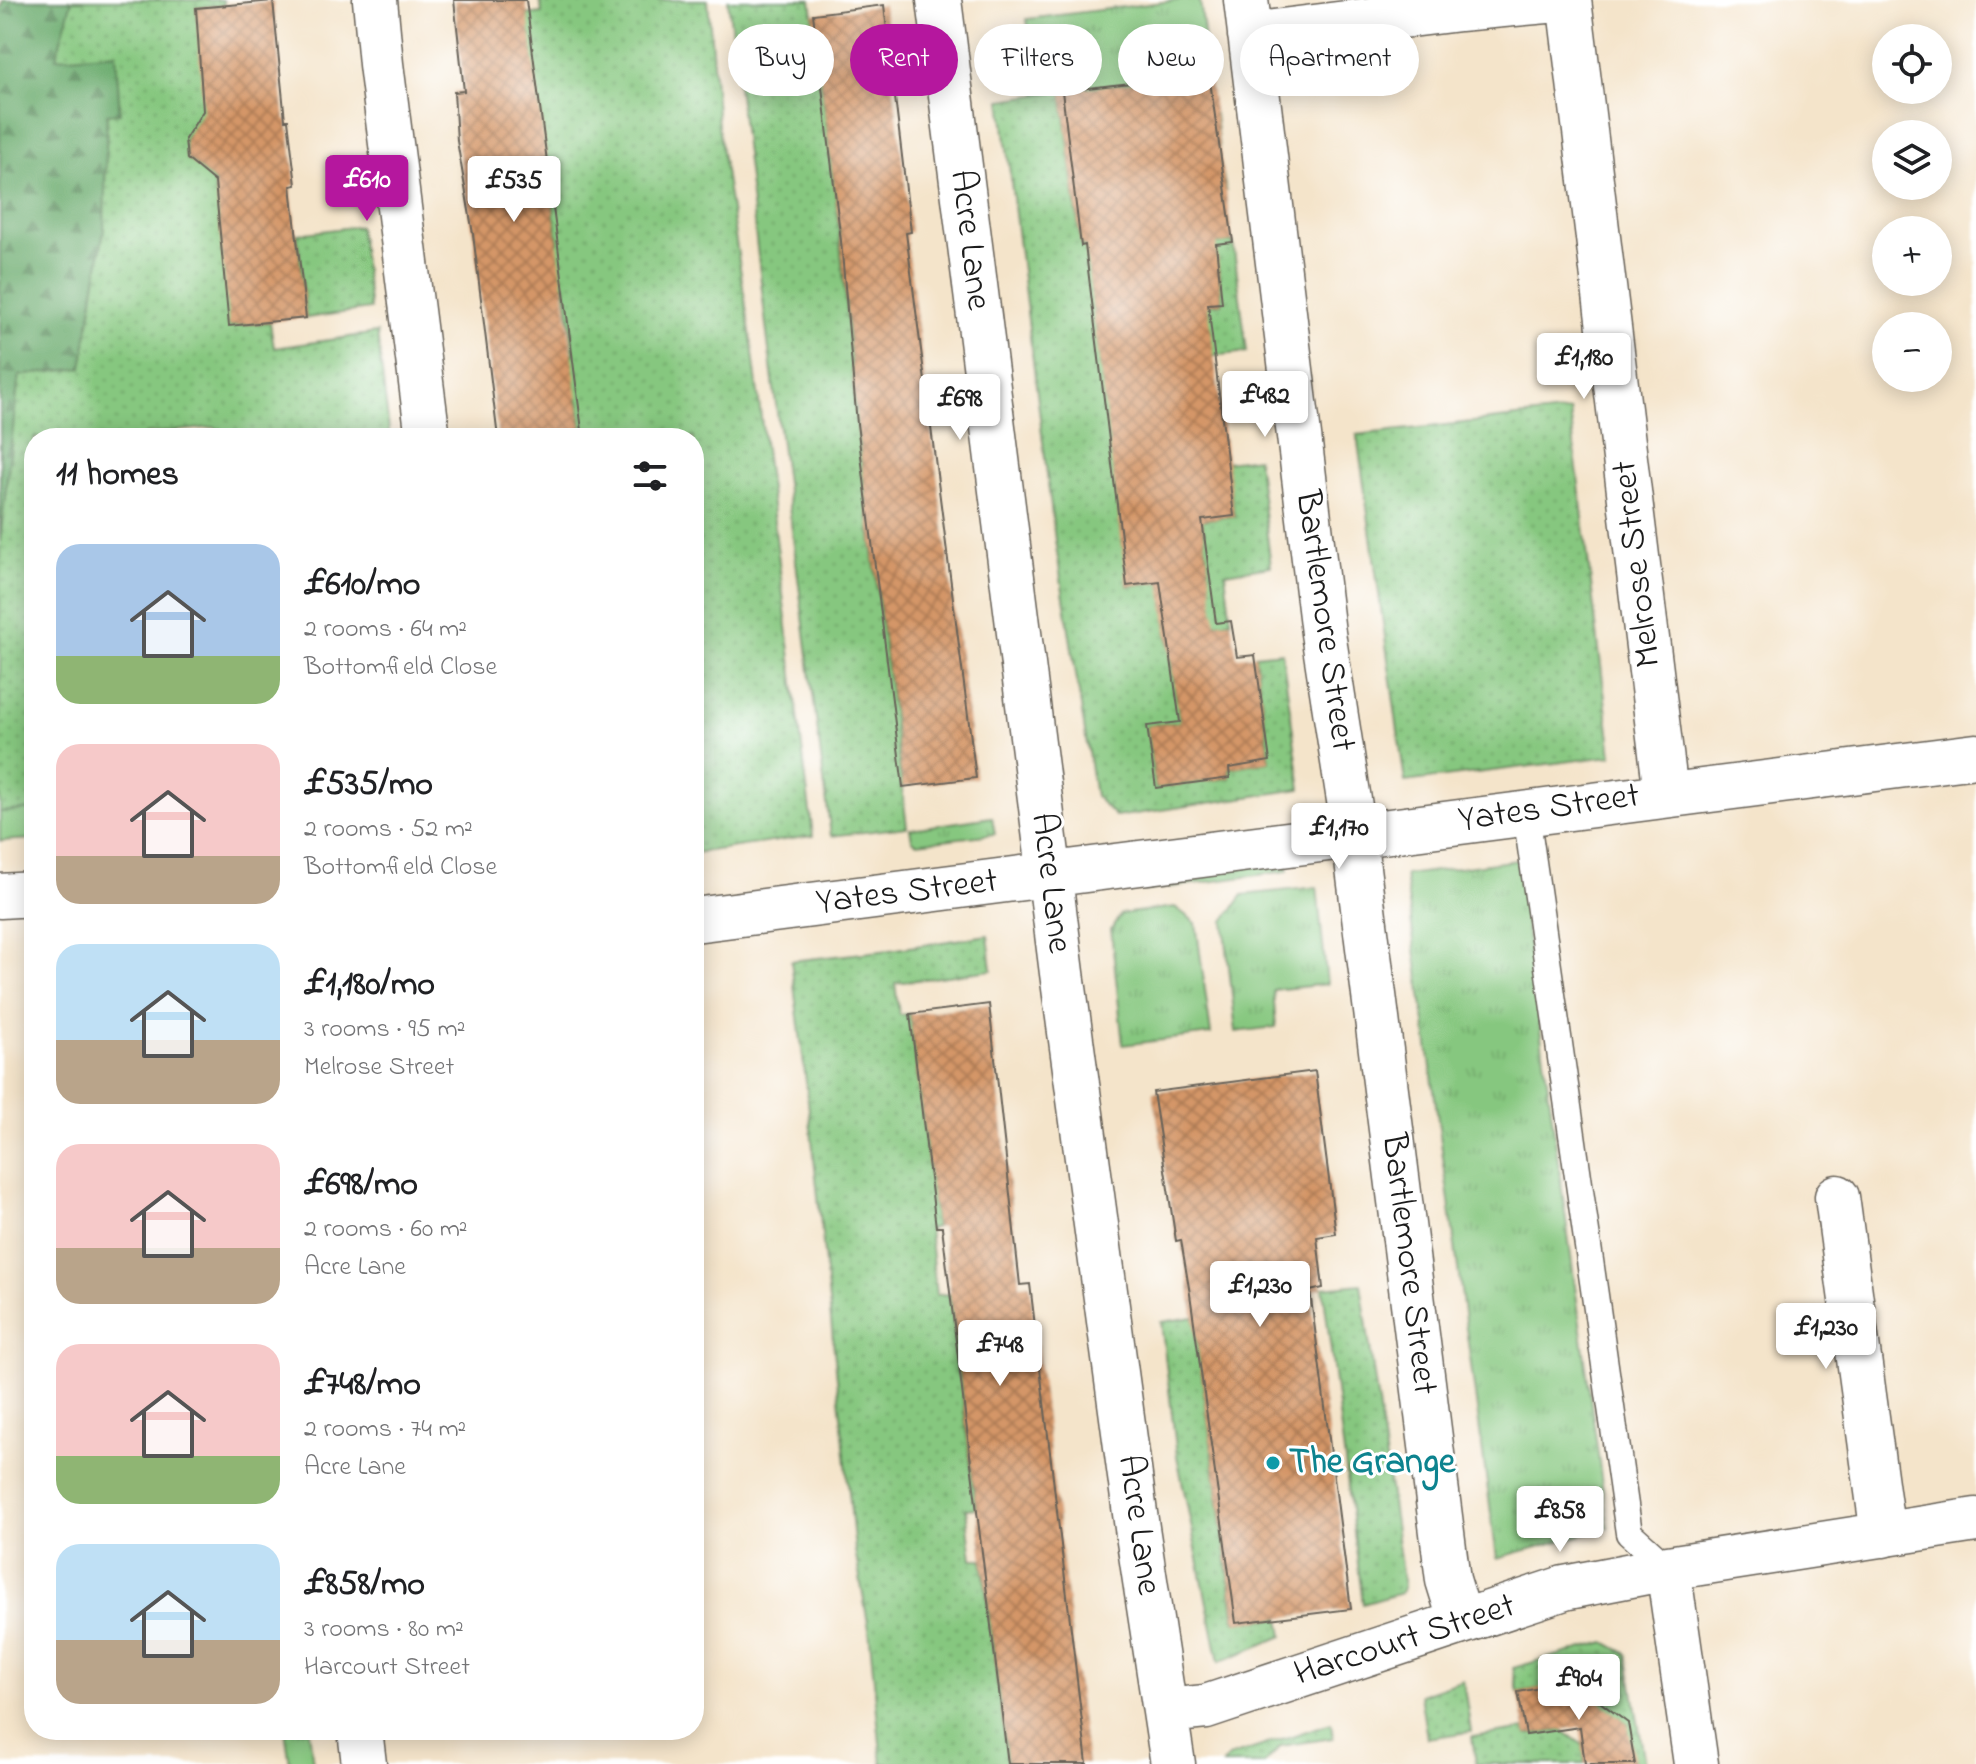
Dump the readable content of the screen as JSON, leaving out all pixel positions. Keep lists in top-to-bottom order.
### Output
{
  "streets": {
    "street": [
      "Acre Lane",
      "Melrose Street",
      "Bartlemore Street",
      "Yates Street",
      "Harcourt Street"
    ]
  },
  "crossings": [
    ["Acre Lane", "Yates Street"],
    ["Acre Lane", "Harcourt Street"],
    ["Melrose Street", "Yates Street"],
    ["Bartlemore Street", "Yates Street"],
    ["Bartlemore Street", "Harcourt Street"]
  ],
  "places": ["The Grange"],
  "page": {
    "map_buttons": ["+", "−"],
    "chip": [
      "Buy",
      "Rent",
      "Filters",
      "New",
      "Apartment"
    ],
    "price": [
      "£610",
      "£535",
      "£1,180",
      "£482",
      "£698",
      "£1,170",
      "£1,230",
      "£1,230",
      "£748",
      "£858",
      "£904"
    ],
    "heading": "11 homes",
    "list": [
      {
        "name": "£610/mo",
        "note": "2 rooms · 64 m² · Bottomfield Close"
      },
      {
        "name": "£535/mo",
        "note": "2 rooms · 52 m² · Bottomfield Close"
      },
      {
        "name": "£1,180/mo",
        "note": "3 rooms · 95 m² · Melrose Street"
      },
      {
        "name": "£698/mo",
        "note": "2 rooms · 60 m² · Acre Lane"
      },
      {
        "name": "£748/mo",
        "note": "2 rooms · 74 m² · Acre Lane"
      },
      {
        "name": "£858/mo",
        "note": "3 rooms · 80 m² · Harcourt Street"
      }
    ]
  }
}
